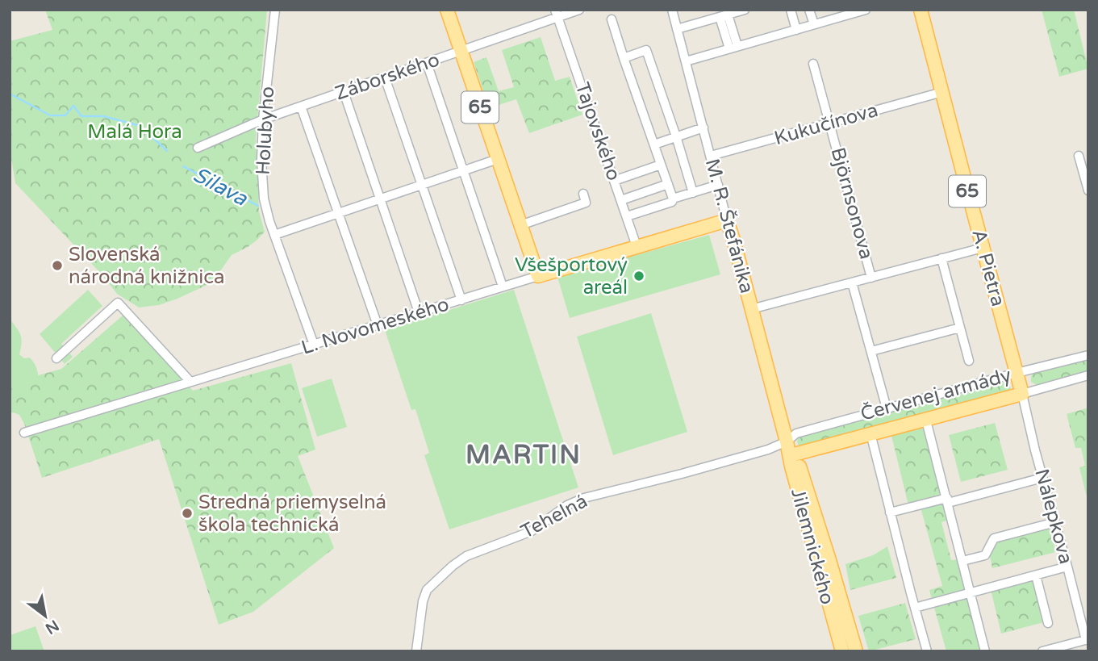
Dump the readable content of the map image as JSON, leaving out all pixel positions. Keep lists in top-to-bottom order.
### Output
{
  "streets": {
    "main road": [
      "65",
      "M. R. Štefánika",
      "A. Pietra",
      "L. Novomeského",
      "Červenej armády",
      "Jilemnického"
    ],
    "street": [
      "Záborského",
      "Kukučínova",
      "Holubyho",
      "Tajovského",
      "Björnsonova",
      "Tehelná",
      "Nálepkova"
    ]
  },
  "crossings": [
    ["Záborského", "65"],
    ["Záborského", "Holubyho"],
    ["Záborského", "Tajovského"],
    ["65", "L. Novomeského"],
    ["Kukučínova", "Björnsonova"],
    ["Kukučínova", "M. R. Štefánika"],
    ["Kukučínova", "A. Pietra"],
    ["Holubyho", "L. Novomeského"],
    ["Tajovského", "L. Novomeského"],
    ["M. R. Štefánika", "L. Novomeského"],
    ["M. R. Štefánika", "Červenej armády"],
    ["M. R. Štefánika", "Tehelná"],
    ["M. R. Štefánika", "Jilemnického"],
    ["A. Pietra", "Červenej armády"],
    ["A. Pietra", "Nálepkova"],
    ["Červenej armády", "Tehelná"],
    ["Červenej armády", "Nálepkova"],
    ["Červenej armády", "Jilemnického"],
    ["Tehelná", "Jilemnického"]
  ],
  "districts": ["MARTIN"],
  "water": ["Silava"],
  "parks": ["Malá Hora"],
  "places": ["Slovenská národná knižnica", "Všešportový areál", "Stredná priemyselná škola technická"],
  "north": "bottom right"
}
